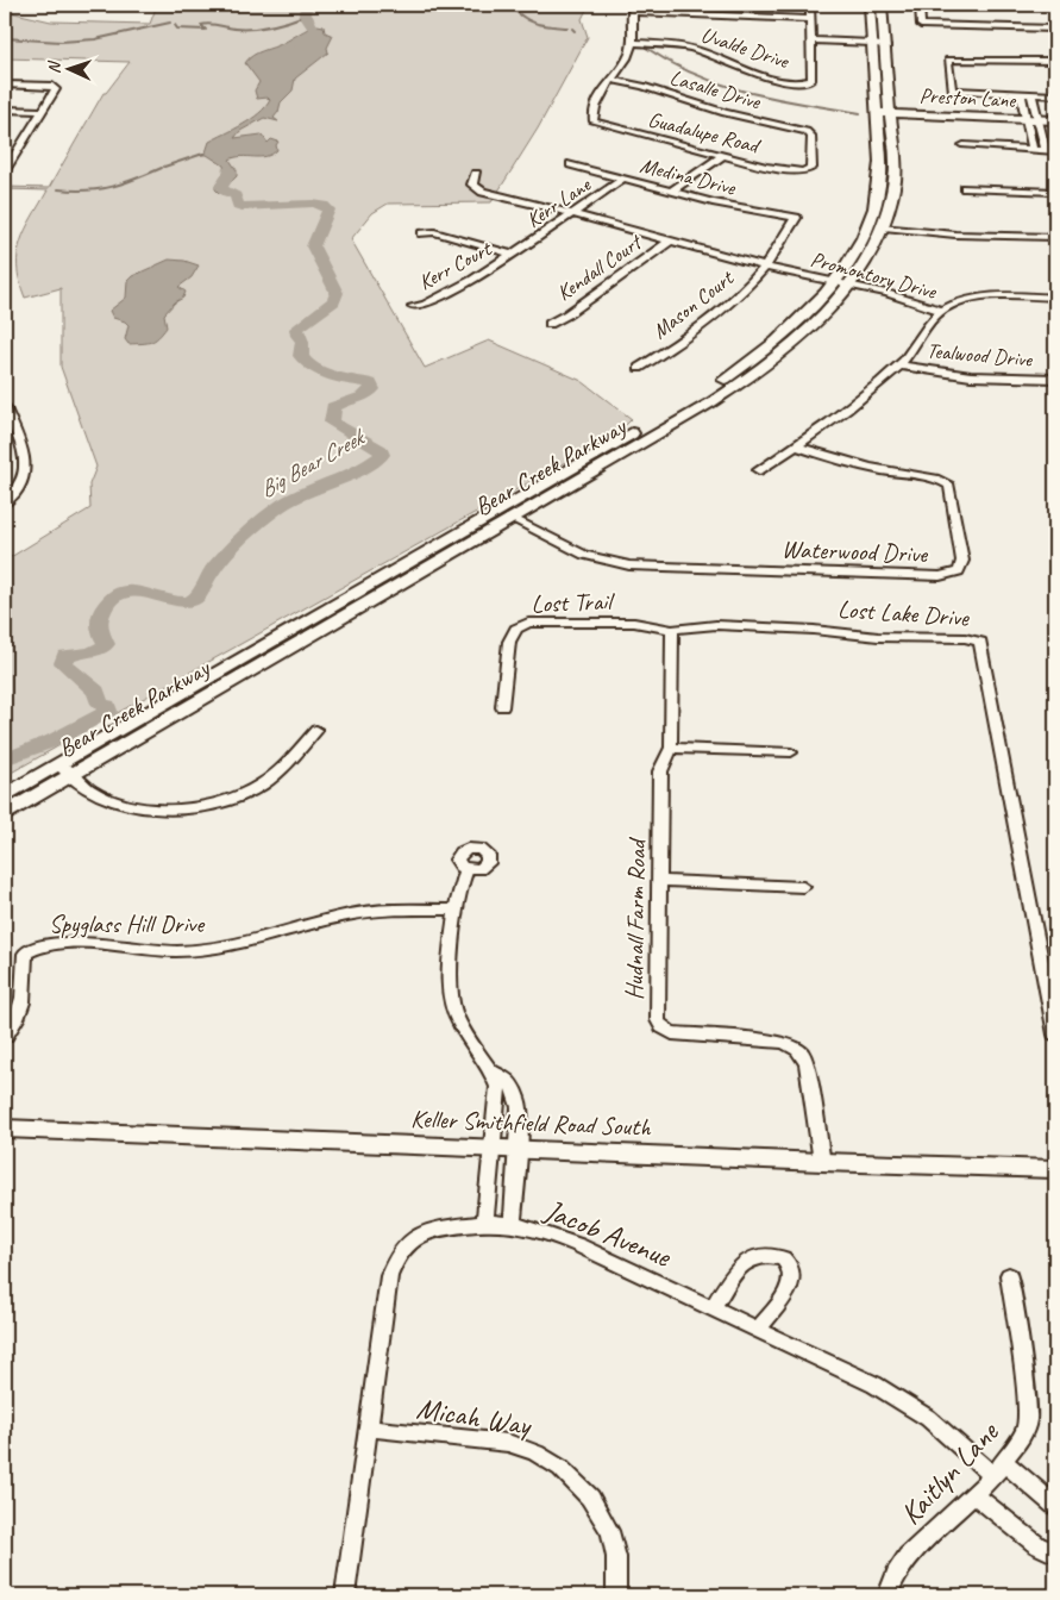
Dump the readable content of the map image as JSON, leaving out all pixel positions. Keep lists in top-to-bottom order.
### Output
{
  "streets": {
    "main road": ["Preston Lane", "Bear Creek Parkway", "Keller Smithfield Road South"],
    "street": [
      "Uvalde Drive",
      "Lasalle Drive",
      "Guadalupe Road",
      "Medina Drive",
      "Kerr Lane",
      "Kerr Court",
      "Kendall Court",
      "Promontory Drive",
      "Mason Court",
      "Tealwood Drive",
      "Waterwood Drive",
      "Lost Trail",
      "Lost Lake Drive",
      "Hudnall Farm Road",
      "Spyglass Hill Drive",
      "Jacob Avenue",
      "Micah Way",
      "Kaitlyn Lane"
    ]
  },
  "crossings": [
    ["Lasalle Drive", "Guadalupe Road"],
    ["Preston Lane", "Bear Creek Parkway"],
    ["Medina Drive", "Kerr Lane"],
    ["Medina Drive", "Mason Court"],
    ["Kerr Lane", "Kerr Court"],
    ["Kerr Lane", "Promontory Drive"],
    ["Kendall Court", "Promontory Drive"],
    ["Promontory Drive", "Mason Court"],
    ["Promontory Drive", "Bear Creek Parkway"],
    ["Bear Creek Parkway", "Waterwood Drive"],
    ["Lost Trail", "Lost Lake Drive"],
    ["Lost Trail", "Hudnall Farm Road"],
    ["Lost Lake Drive", "Hudnall Farm Road"],
    ["Hudnall Farm Road", "Keller Smithfield Road South"],
    ["Jacob Avenue", "Micah Way"],
    ["Jacob Avenue", "Kaitlyn Lane"]
  ],
  "water": ["Big Bear Creek"],
  "north": "left"
}
